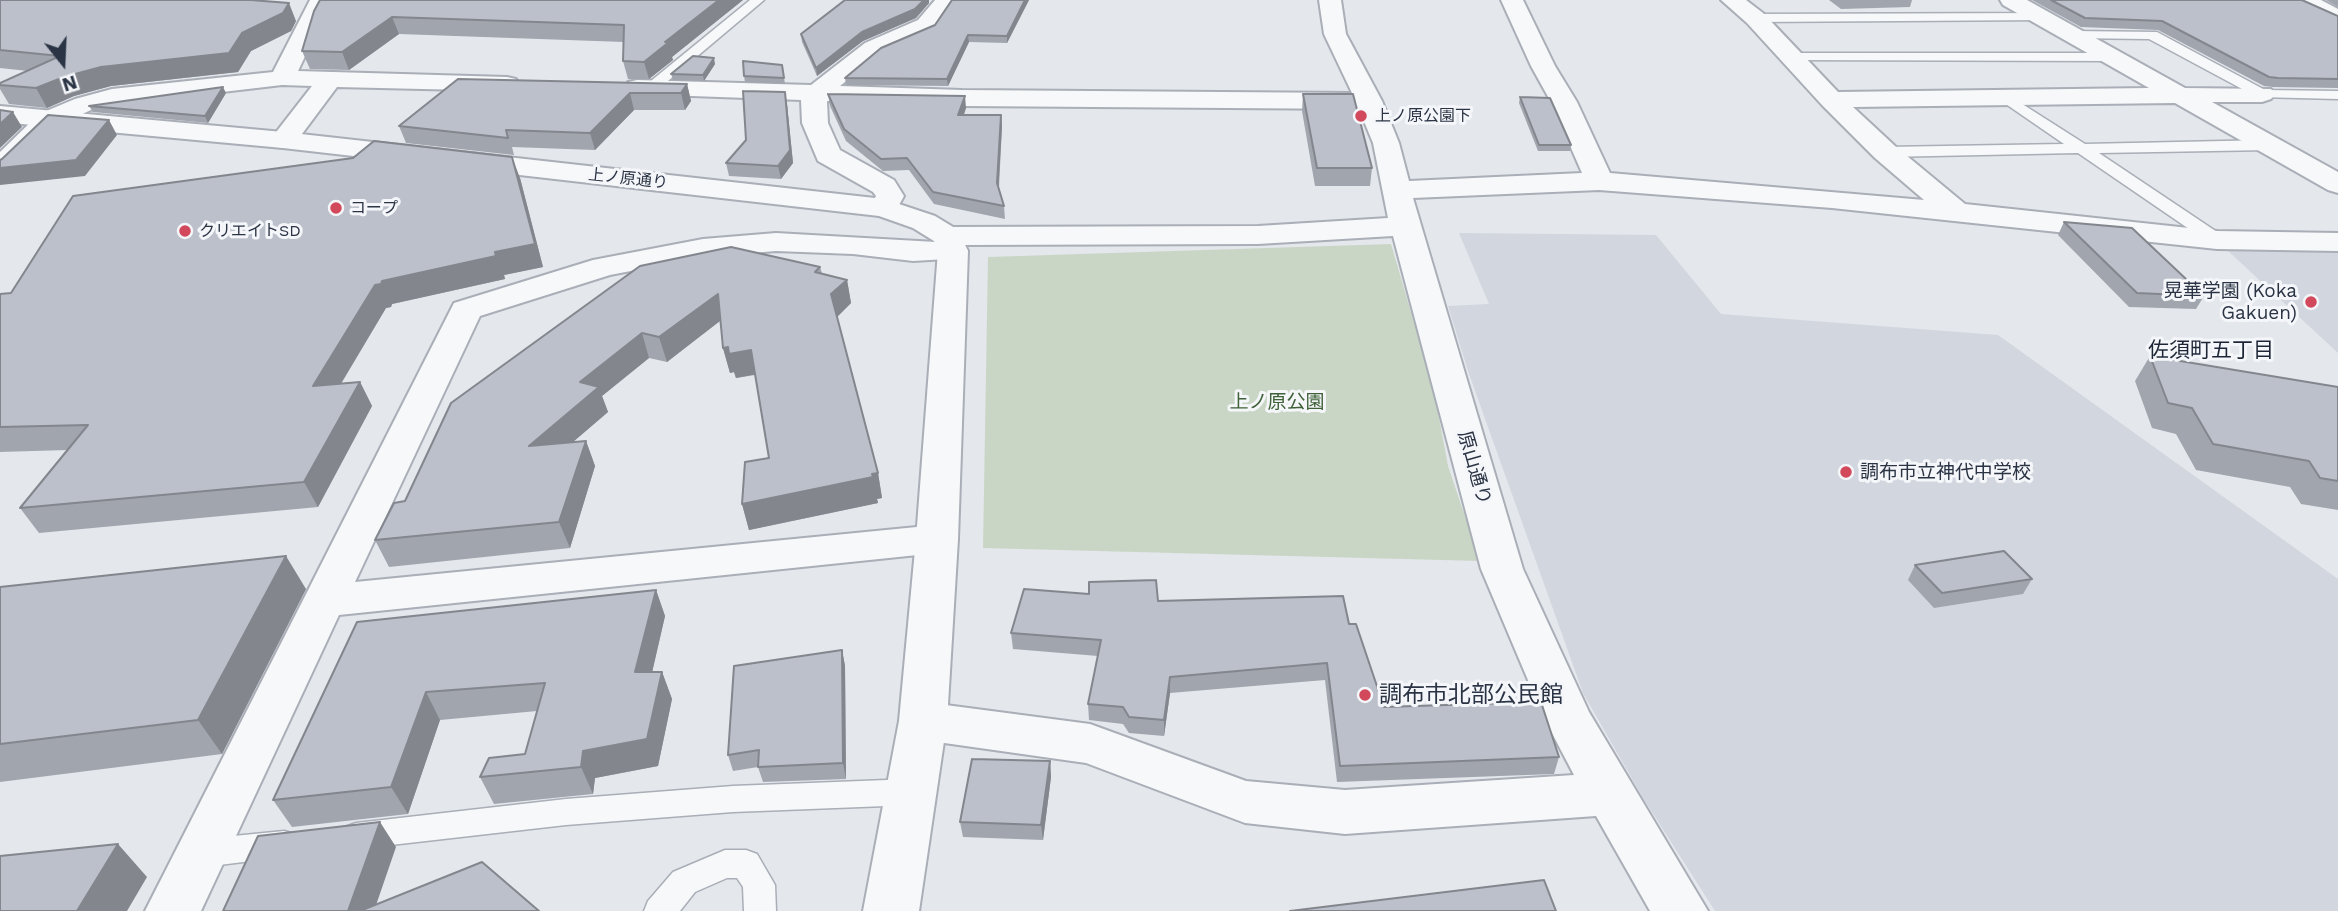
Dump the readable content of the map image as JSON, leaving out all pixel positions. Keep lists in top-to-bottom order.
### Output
{
  "streets": {
    "street": ["上ノ原通り", "原山通り"]
  },
  "districts": ["佐須町五丁目"],
  "parks": ["上ノ原公園"],
  "places": [
    "上ノ原公園下",
    "コープ",
    "クリエイトSD",
    "晃華学園 (Koka Gakuen)",
    "調布市立神代中学校",
    "調布市北部公民館"
  ],
  "north": "bottom"
}
